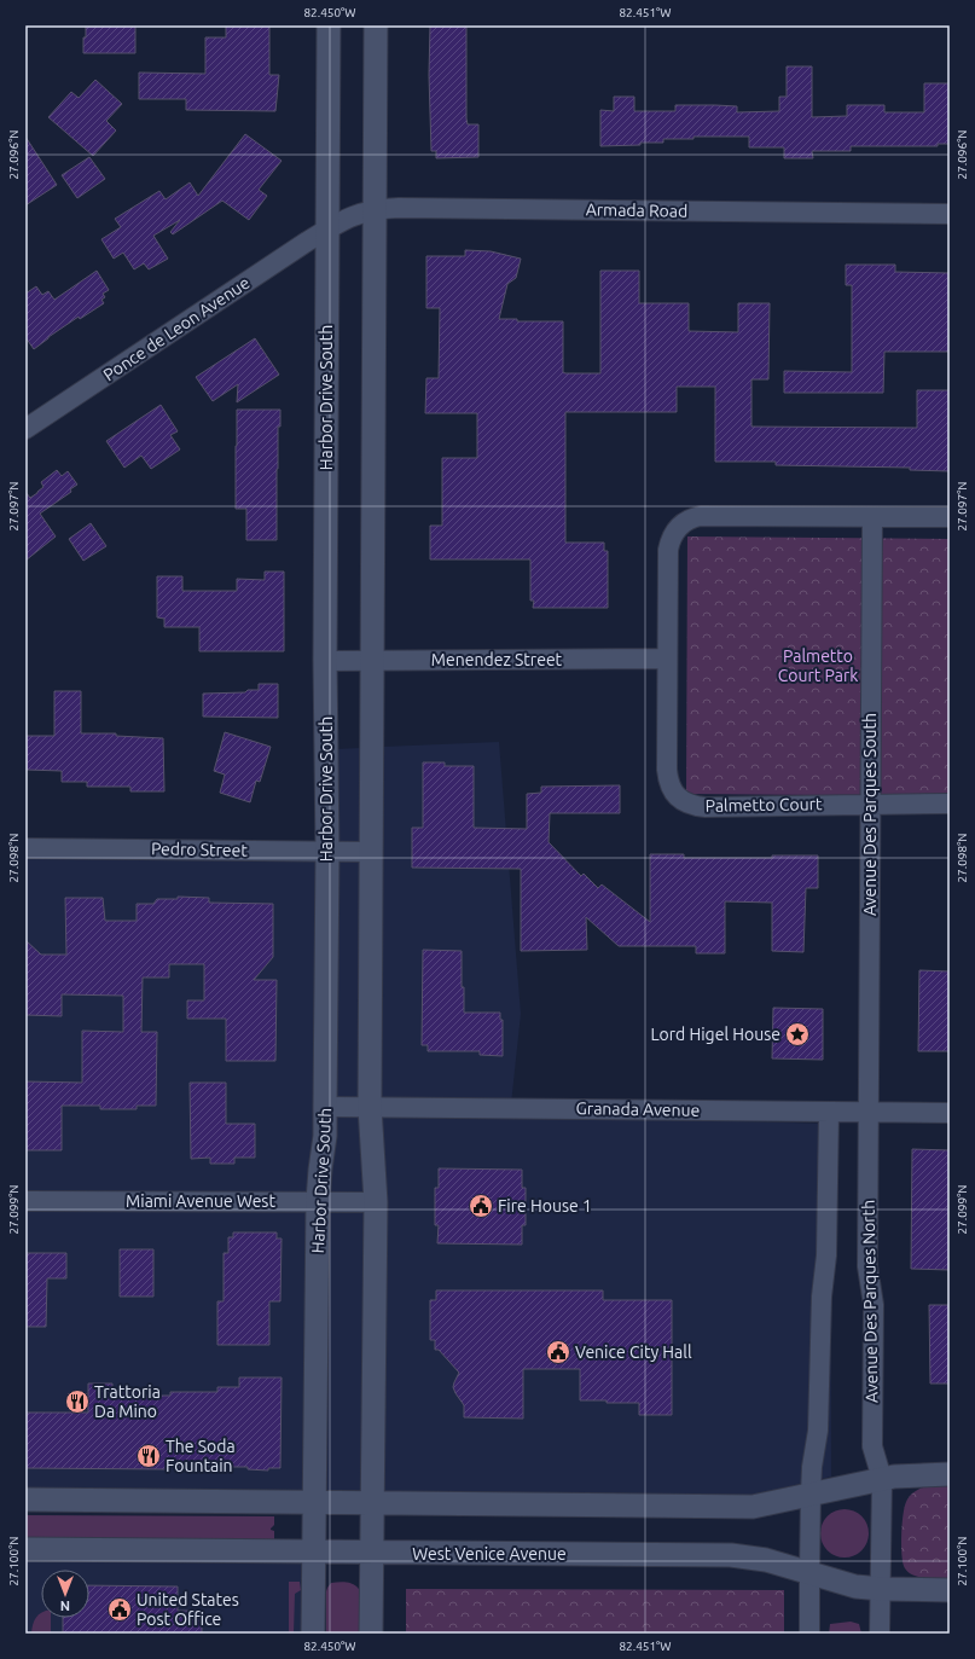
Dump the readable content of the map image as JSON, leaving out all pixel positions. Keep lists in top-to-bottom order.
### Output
{
  "streets": {
    "street": [
      "Armada Road",
      "Ponce de Leon Avenue",
      "Harbor Drive South",
      "Menendez Street",
      "Palmetto Court",
      "Avenue Des Parques South",
      "Pedro Street",
      "Granada Avenue",
      "Miami Avenue West",
      "Avenue Des Parques North",
      "West Venice Avenue"
    ]
  },
  "crossings": [
    ["Armada Road", "Ponce de Leon Avenue"],
    ["Armada Road", "Harbor Drive South"],
    ["Ponce de Leon Avenue", "Harbor Drive South"],
    ["Harbor Drive South", "Menendez Street"],
    ["Harbor Drive South", "Pedro Street"],
    ["Harbor Drive South", "Granada Avenue"],
    ["Harbor Drive South", "Miami Avenue West"],
    ["Harbor Drive South", "West Venice Avenue"],
    ["Menendez Street", "Palmetto Court"],
    ["Palmetto Court", "Avenue Des Parques South"],
    ["Avenue Des Parques South", "Granada Avenue"],
    ["Avenue Des Parques South", "Avenue Des Parques North"],
    ["Granada Avenue", "Avenue Des Parques North"],
    ["Avenue Des Parques North", "West Venice Avenue"]
  ],
  "parks": ["Palmetto Court Park"],
  "places": {
    "place": ["Lord Higel House"],
    "public building": ["Fire House 1", "Venice City Hall", "United States Post Office"],
    "restaurant": ["Trattoria Da Mino", "The Soda Fountain"]
  },
  "north": "bottom",
  "coordinates": [
    "82.450°W",
    "82.451°W",
    "27.096°N",
    "27.097°N",
    "27.098°N",
    "27.099°N",
    "27.100°N"
  ]
}
